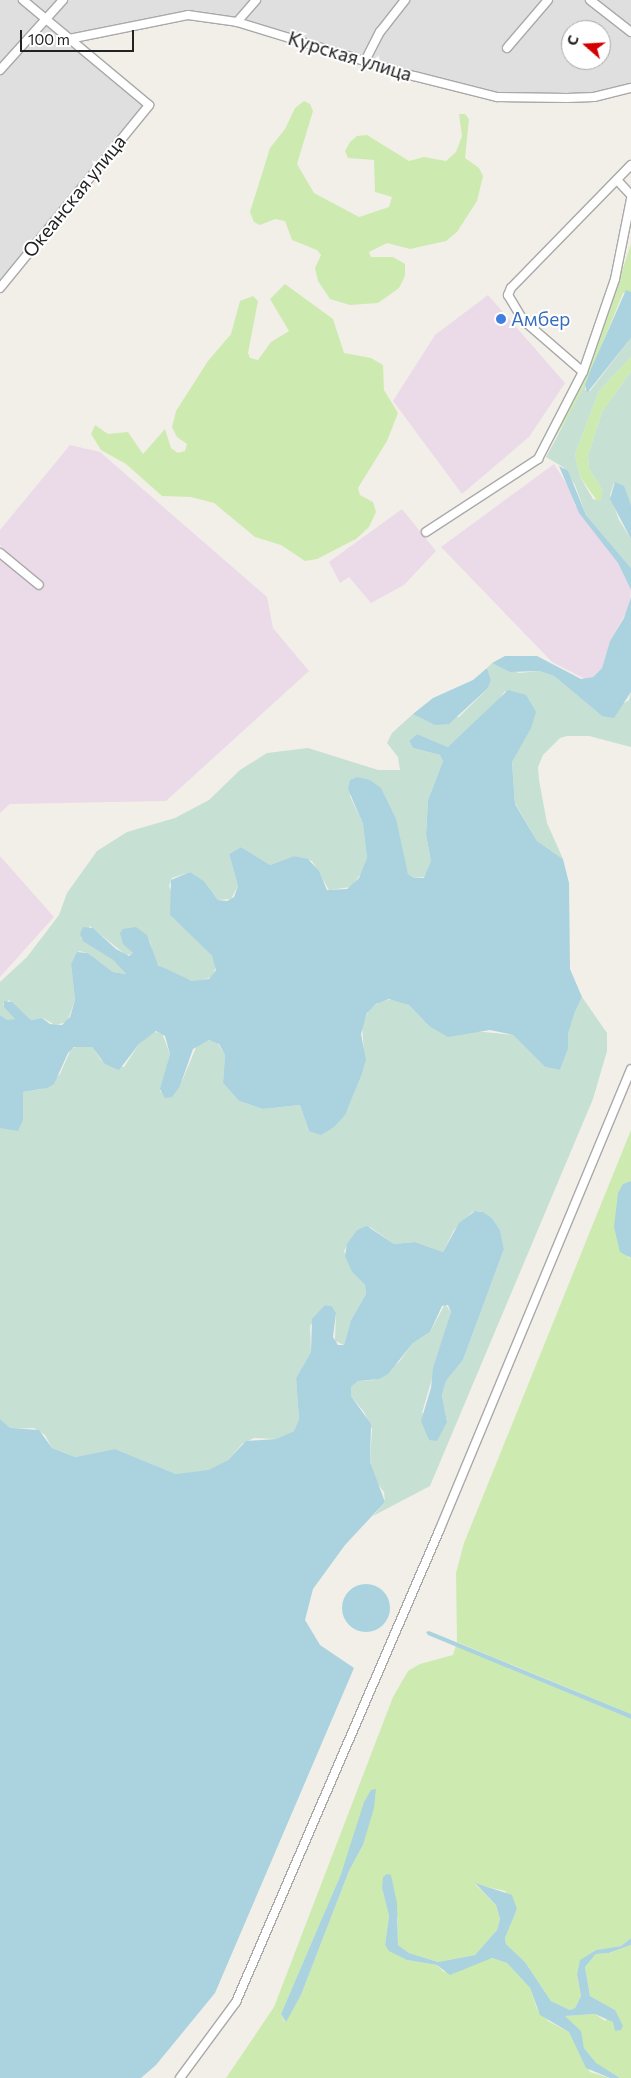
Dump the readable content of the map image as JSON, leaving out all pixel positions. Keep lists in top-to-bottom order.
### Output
{
  "streets": {
    "street": ["Курская улица", "Океанская улица"]
  },
  "crossings": [
    ["Курская улица", "Океанская улица"]
  ],
  "places": ["Амбер"],
  "scale_bar": "100 m",
  "north": "left"
}
